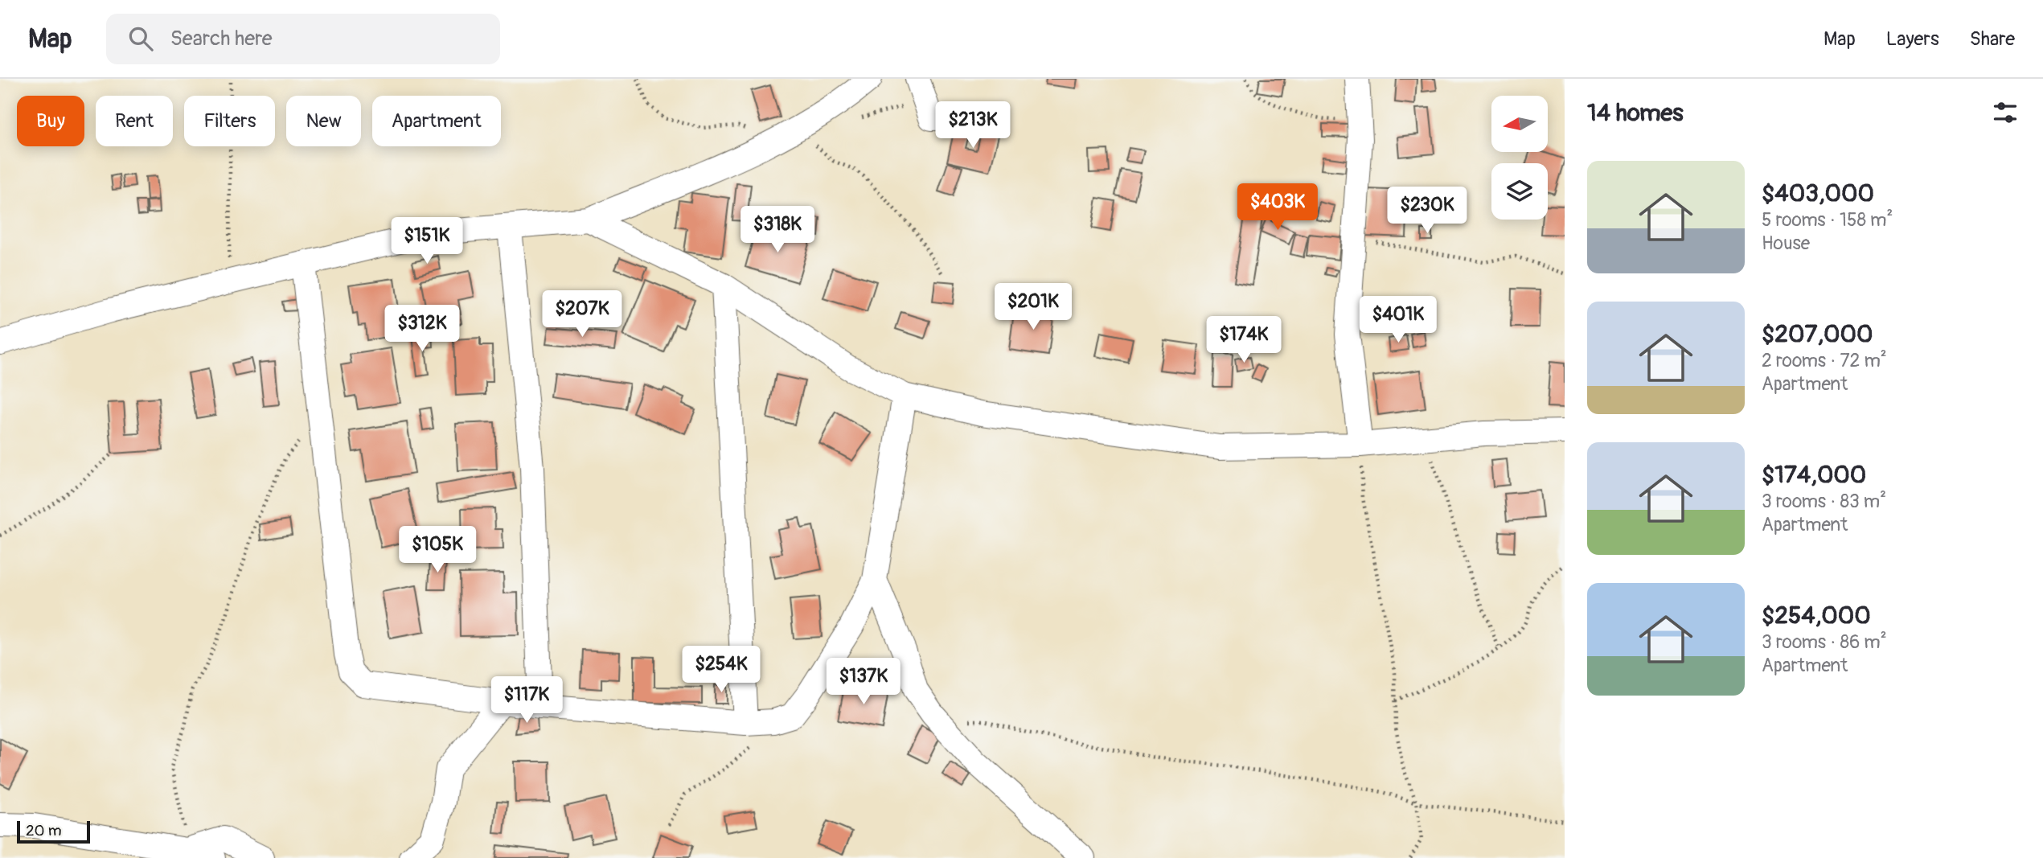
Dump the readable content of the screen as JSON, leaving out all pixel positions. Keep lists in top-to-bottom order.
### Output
{
  "scale_bar": "20 m",
  "north": "left",
  "page": {
    "header": "Map",
    "search": "Search here",
    "nav": ["Map", "Layers", "Share"],
    "heading": "14 homes",
    "chip": [
      "Buy",
      "Rent",
      "Filters",
      "New",
      "Apartment"
    ],
    "price": [
      "$213K",
      "$403K",
      "$230K",
      "$318K",
      "$151K",
      "$201K",
      "$207K",
      "$401K",
      "$312K",
      "$174K",
      "$105K",
      "$254K",
      "$137K",
      "$117K"
    ],
    "list": [
      {
        "name": "$403,000",
        "note": "5 rooms · 158 m² · House"
      },
      {
        "name": "$207,000",
        "note": "2 rooms · 72 m² · Apartment"
      },
      {
        "name": "$174,000",
        "note": "3 rooms · 83 m² · Apartment"
      },
      {
        "name": "$254,000",
        "note": "3 rooms · 86 m² · Apartment"
      }
    ],
    "scale": "20 m"
  }
}
